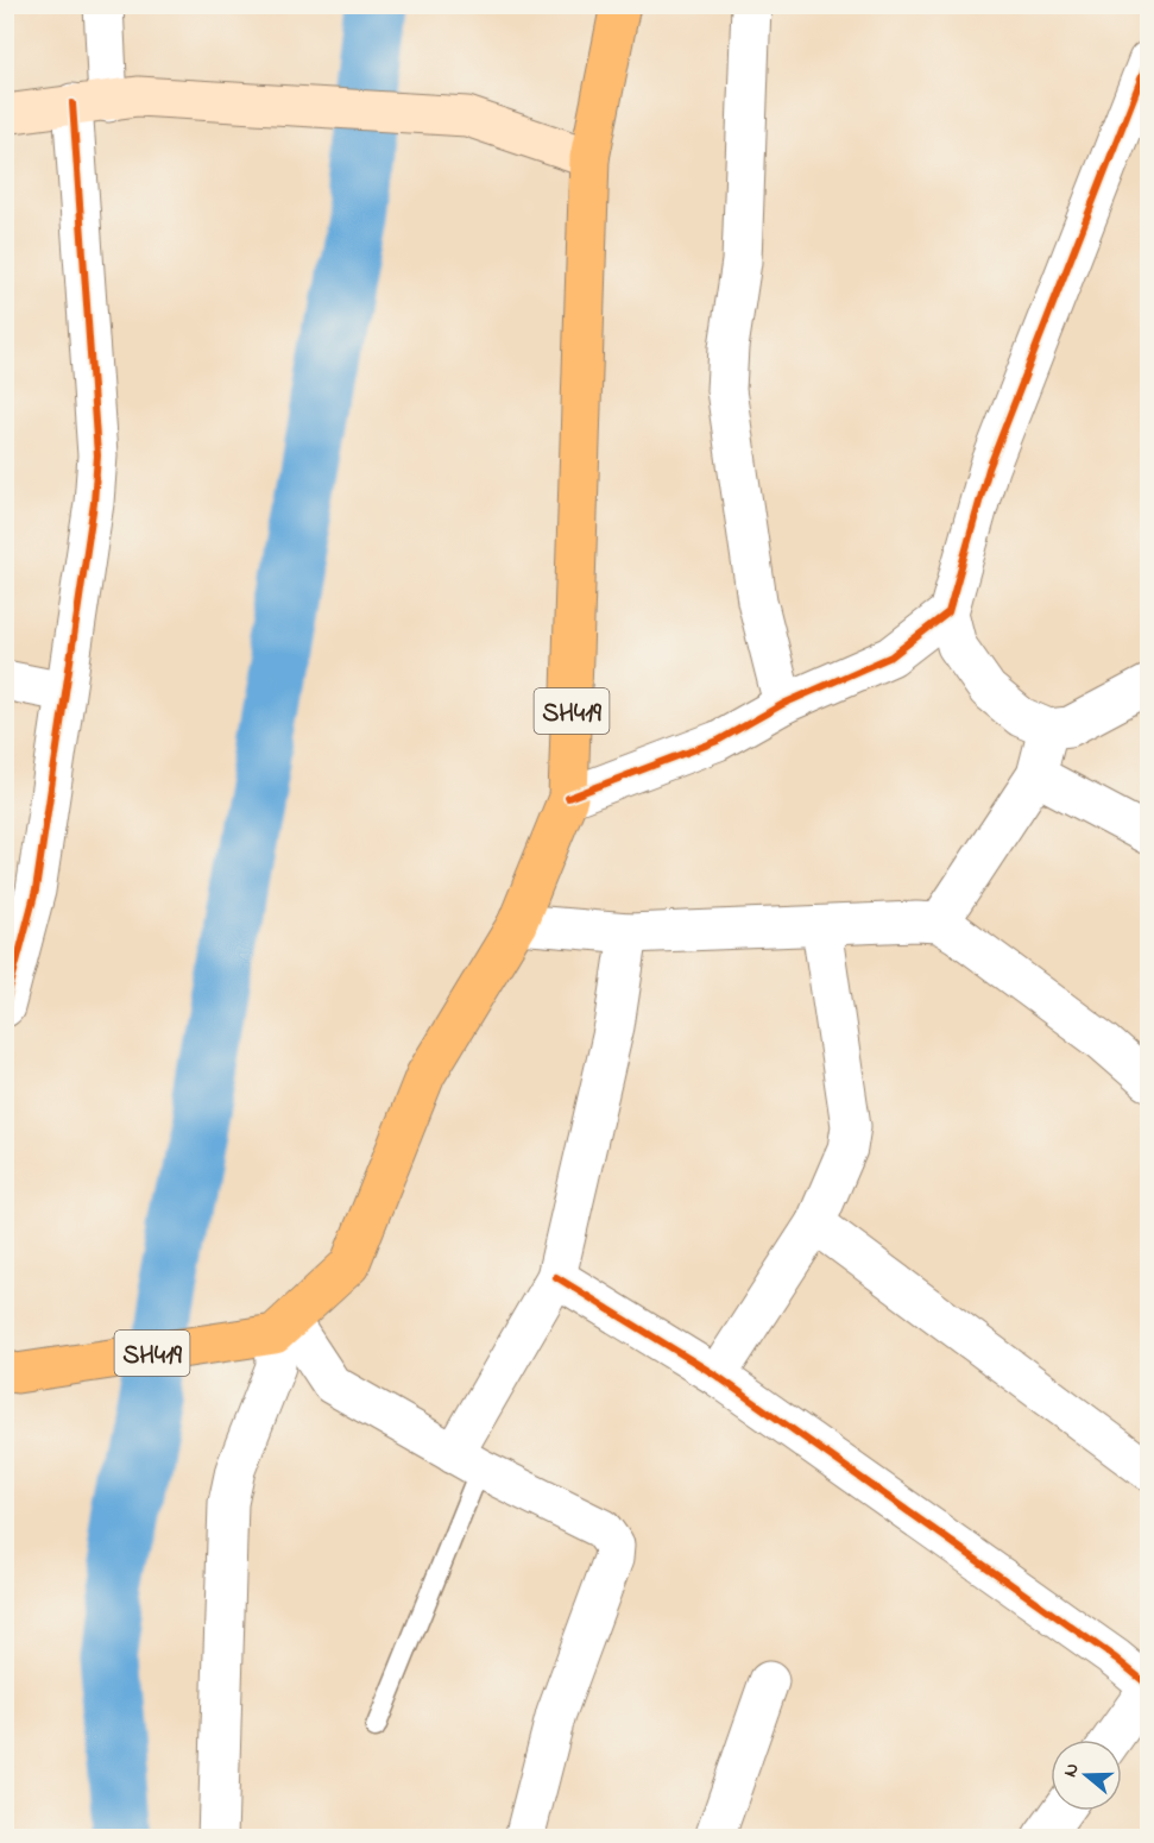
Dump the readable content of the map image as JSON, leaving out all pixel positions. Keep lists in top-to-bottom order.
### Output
{
  "streets": {
    "main road": ["SH419"]
  },
  "north": "left"
}
